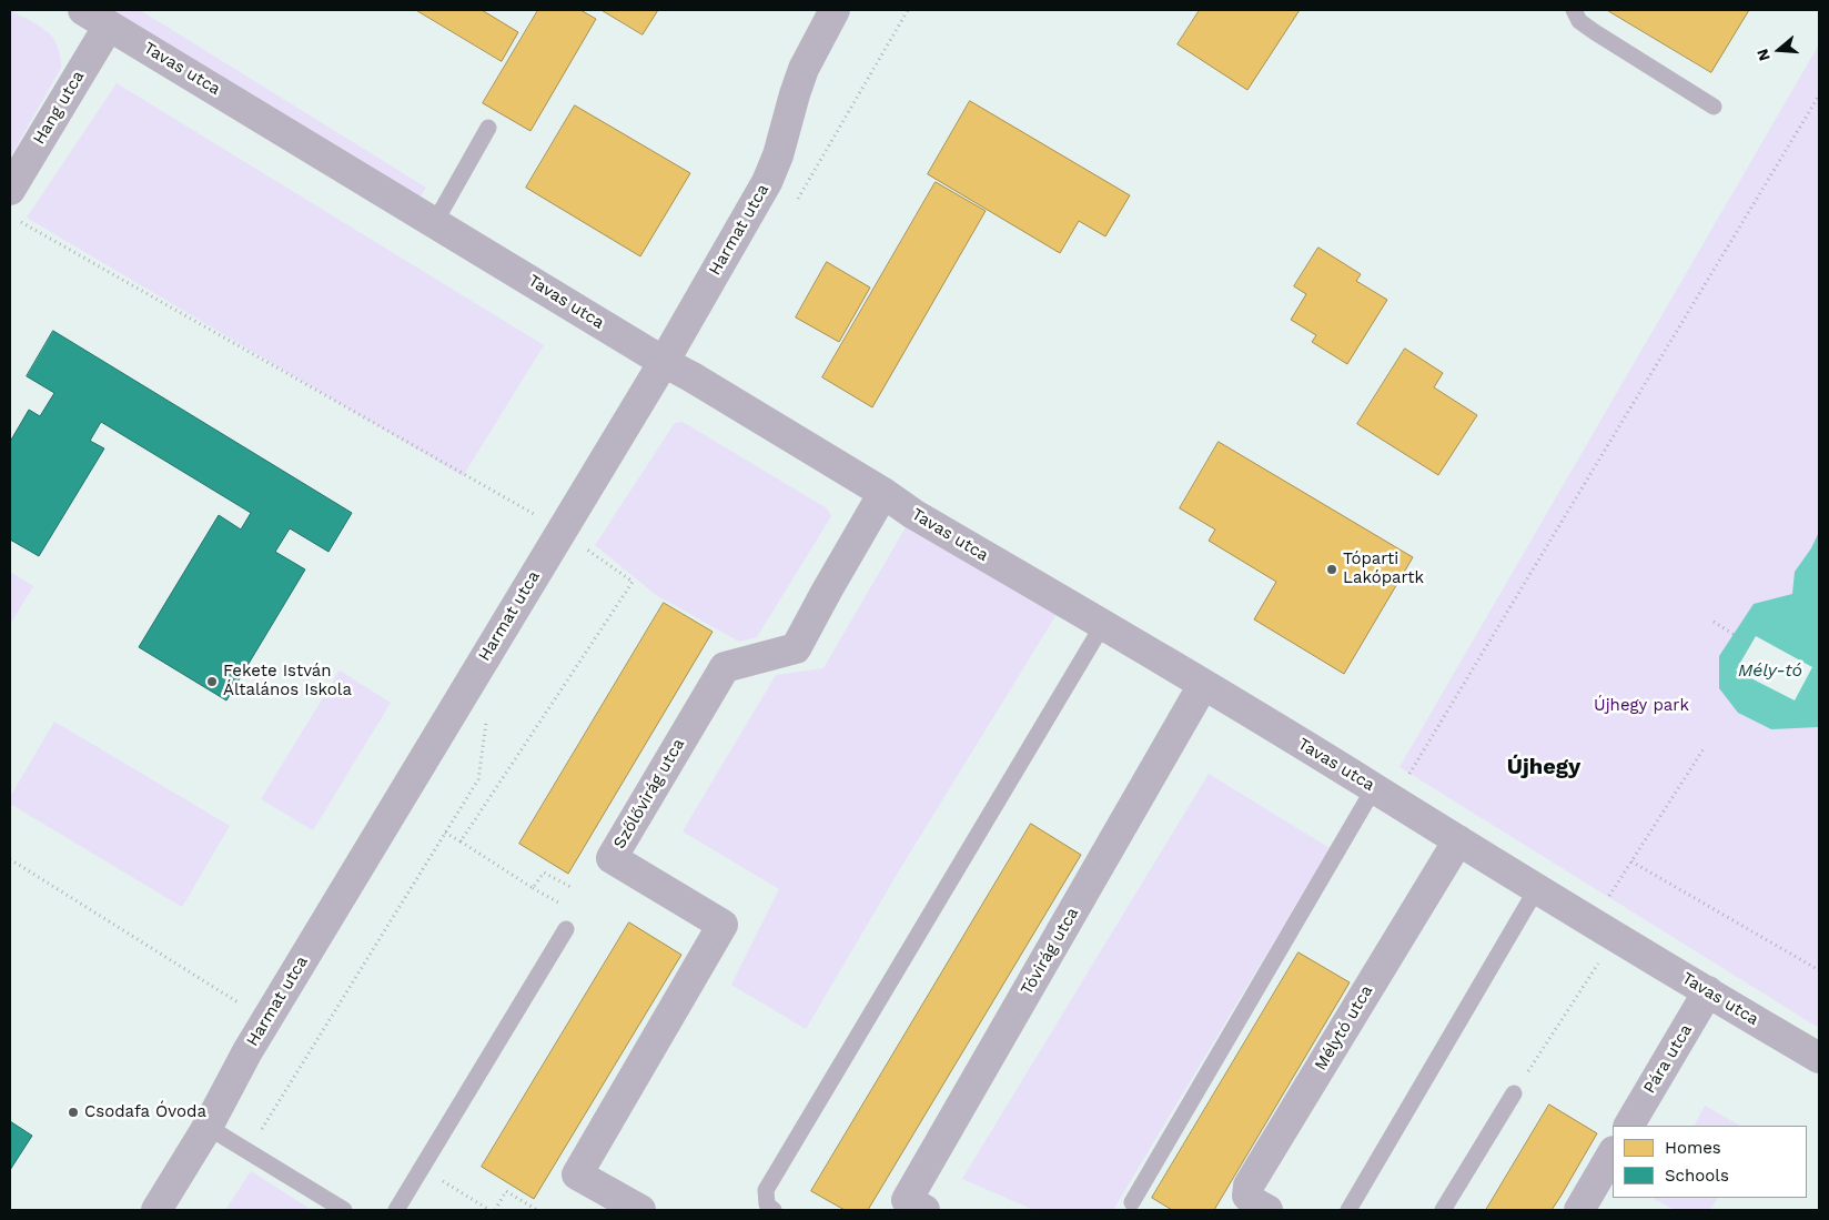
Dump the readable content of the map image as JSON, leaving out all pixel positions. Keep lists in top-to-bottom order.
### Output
{
  "streets": {
    "street": [
      "Tavas utca",
      "Hang utca",
      "Harmat utca",
      "Szőlővirág utca",
      "Tóvirág utca",
      "Mélytó utca",
      "Pára utca"
    ]
  },
  "crossings": [
    ["Tavas utca", "Hang utca"],
    ["Tavas utca", "Harmat utca"],
    ["Tavas utca", "Szőlővirág utca"],
    ["Tavas utca", "Tóvirág utca"],
    ["Tavas utca", "Mélytó utca"],
    ["Tavas utca", "Pára utca"]
  ],
  "districts": ["Újhegy"],
  "water": ["Mély-tó"],
  "parks": ["Újhegy park"],
  "places": ["Tóparti Lakópartk", "Fekete István Általános Iskola", "Csodafa Óvoda"],
  "legend": ["Homes", "Schools"],
  "north": "left"
}
